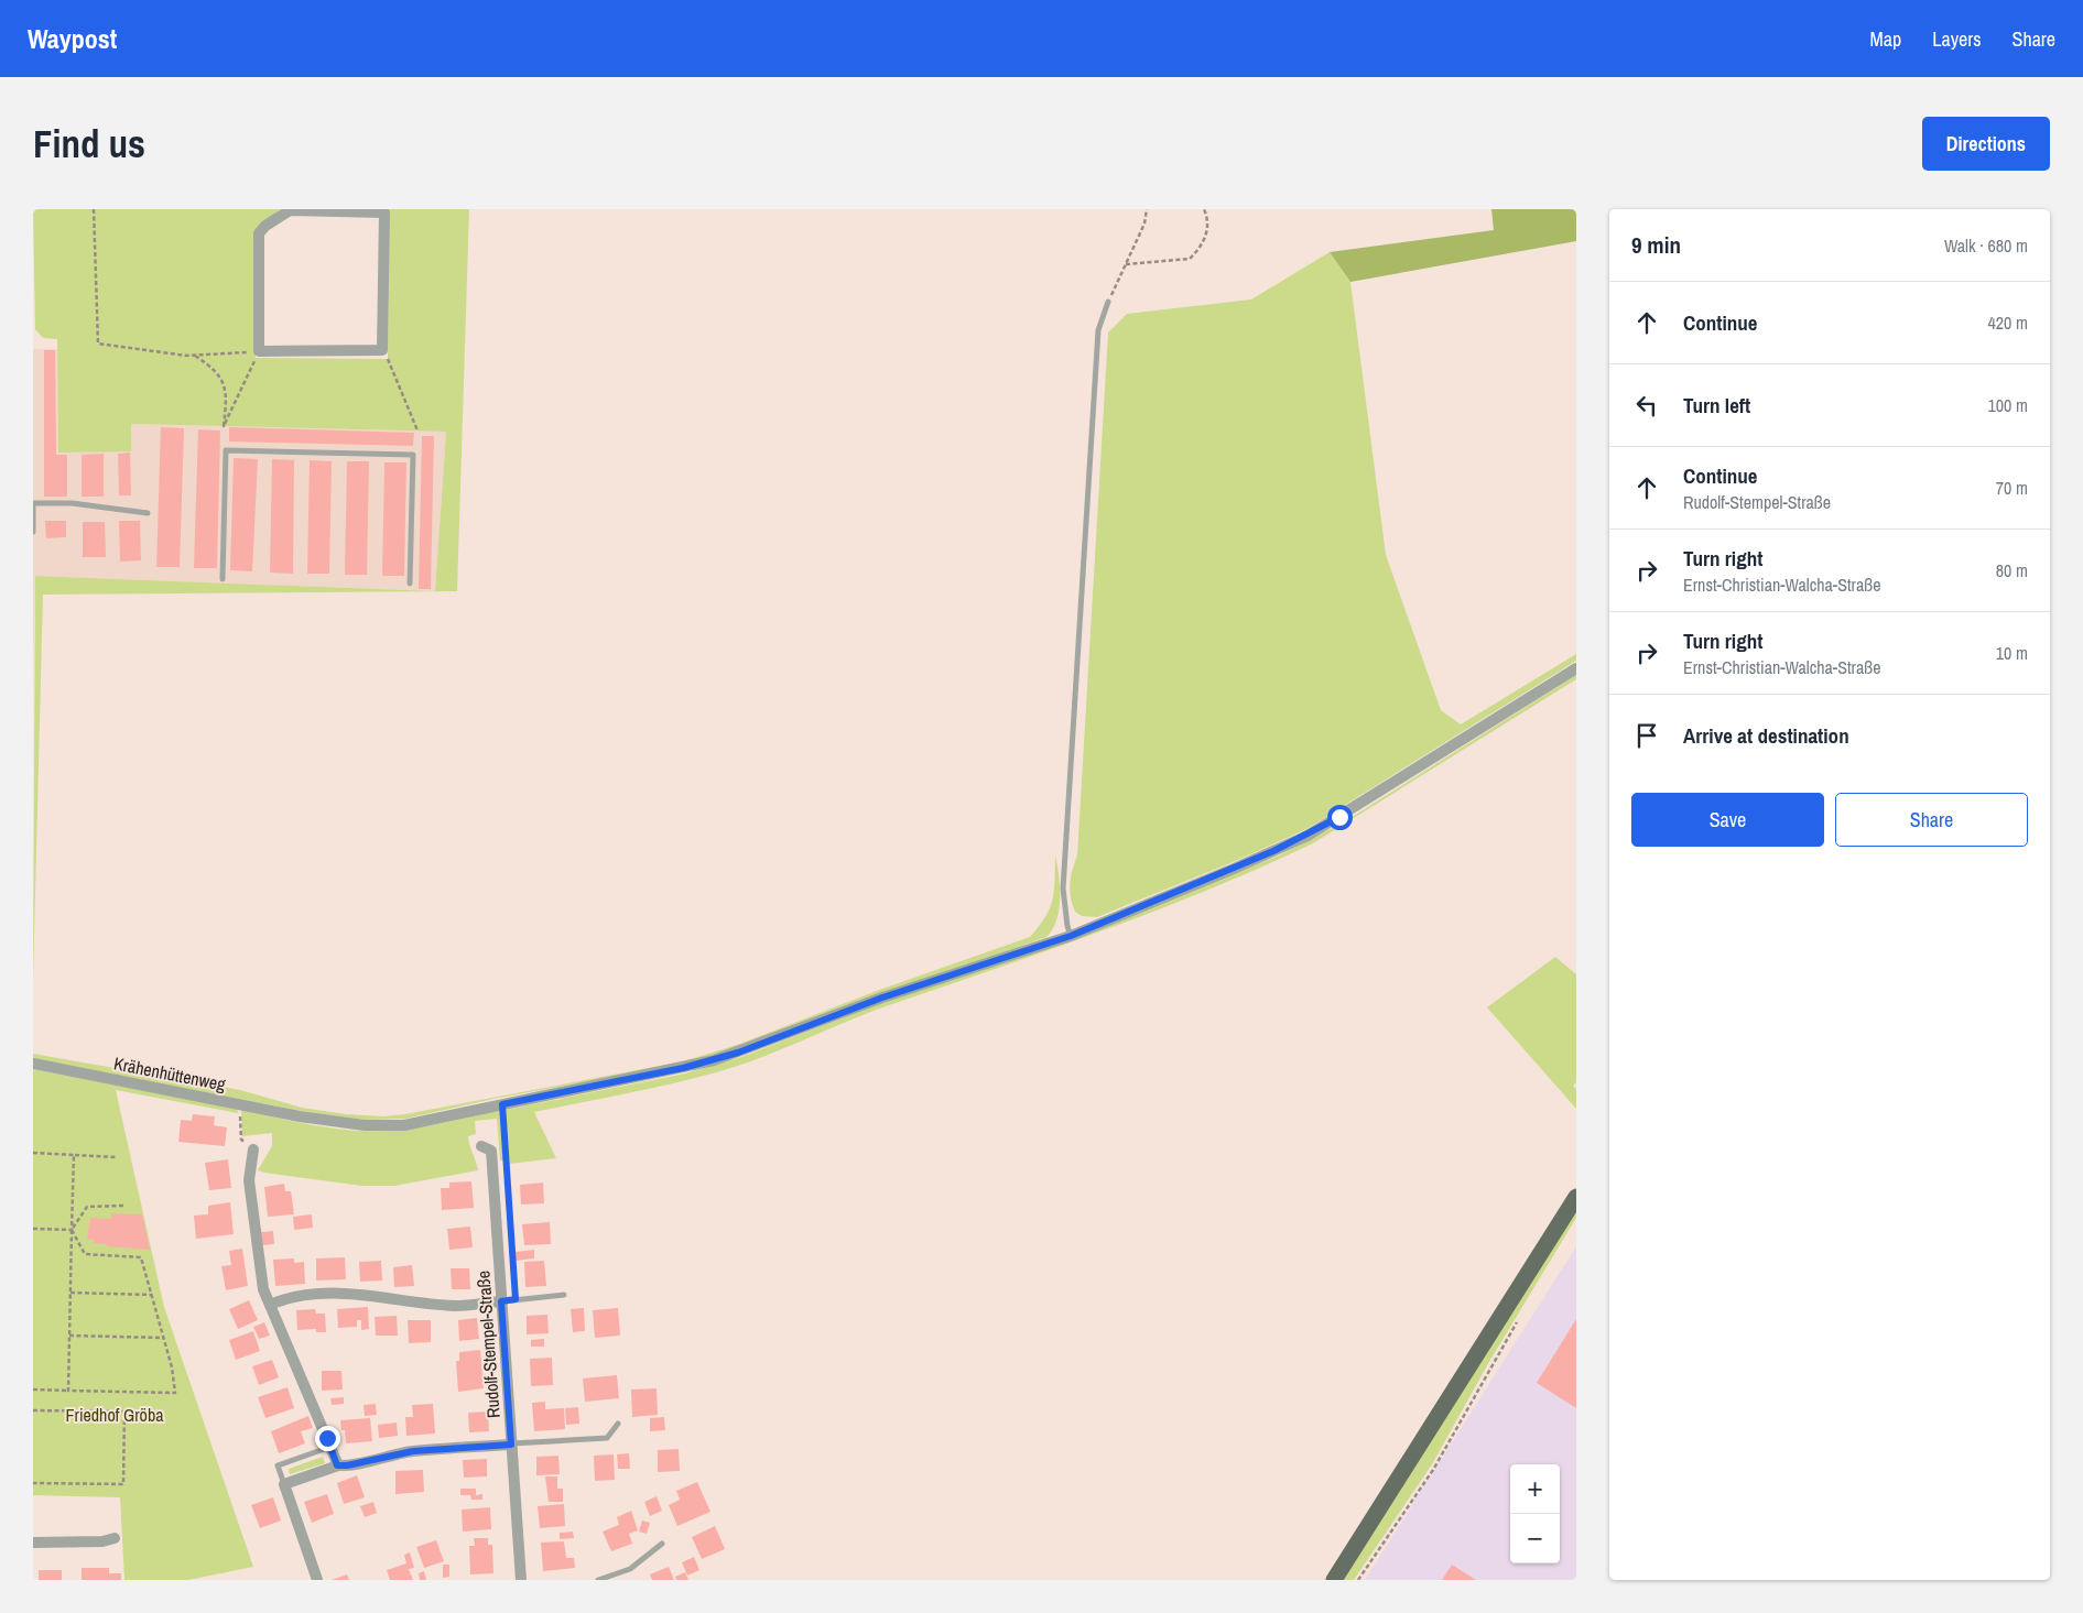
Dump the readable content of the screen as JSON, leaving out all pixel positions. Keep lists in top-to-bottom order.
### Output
{
  "streets": {
    "street": ["Krähenhüttenweg", "Rudolf-Stempel-Straße"]
  },
  "parks": ["Friedhof Gröba"],
  "page": {
    "header": "Waypost",
    "nav": ["Map", "Layers", "Share"],
    "buttons": [
      "Directions",
      ["Save", "Share"]
    ],
    "title": "Find us",
    "heading": ["9 min", "Walk · 680 m"],
    "list": [
      ["Continue", "420 m"],
      ["Turn left", "100 m"],
      ["Continue", "Rudolf-Stempel-Straße", "70 m"],
      ["Turn right", "Ernst-Christian-Walcha-Straße", "80 m"],
      ["Turn right", "Ernst-Christian-Walcha-Straße", "10 m"],
      "Arrive at destination"
    ],
    "map_buttons": ["+", "−"]
  }
}
